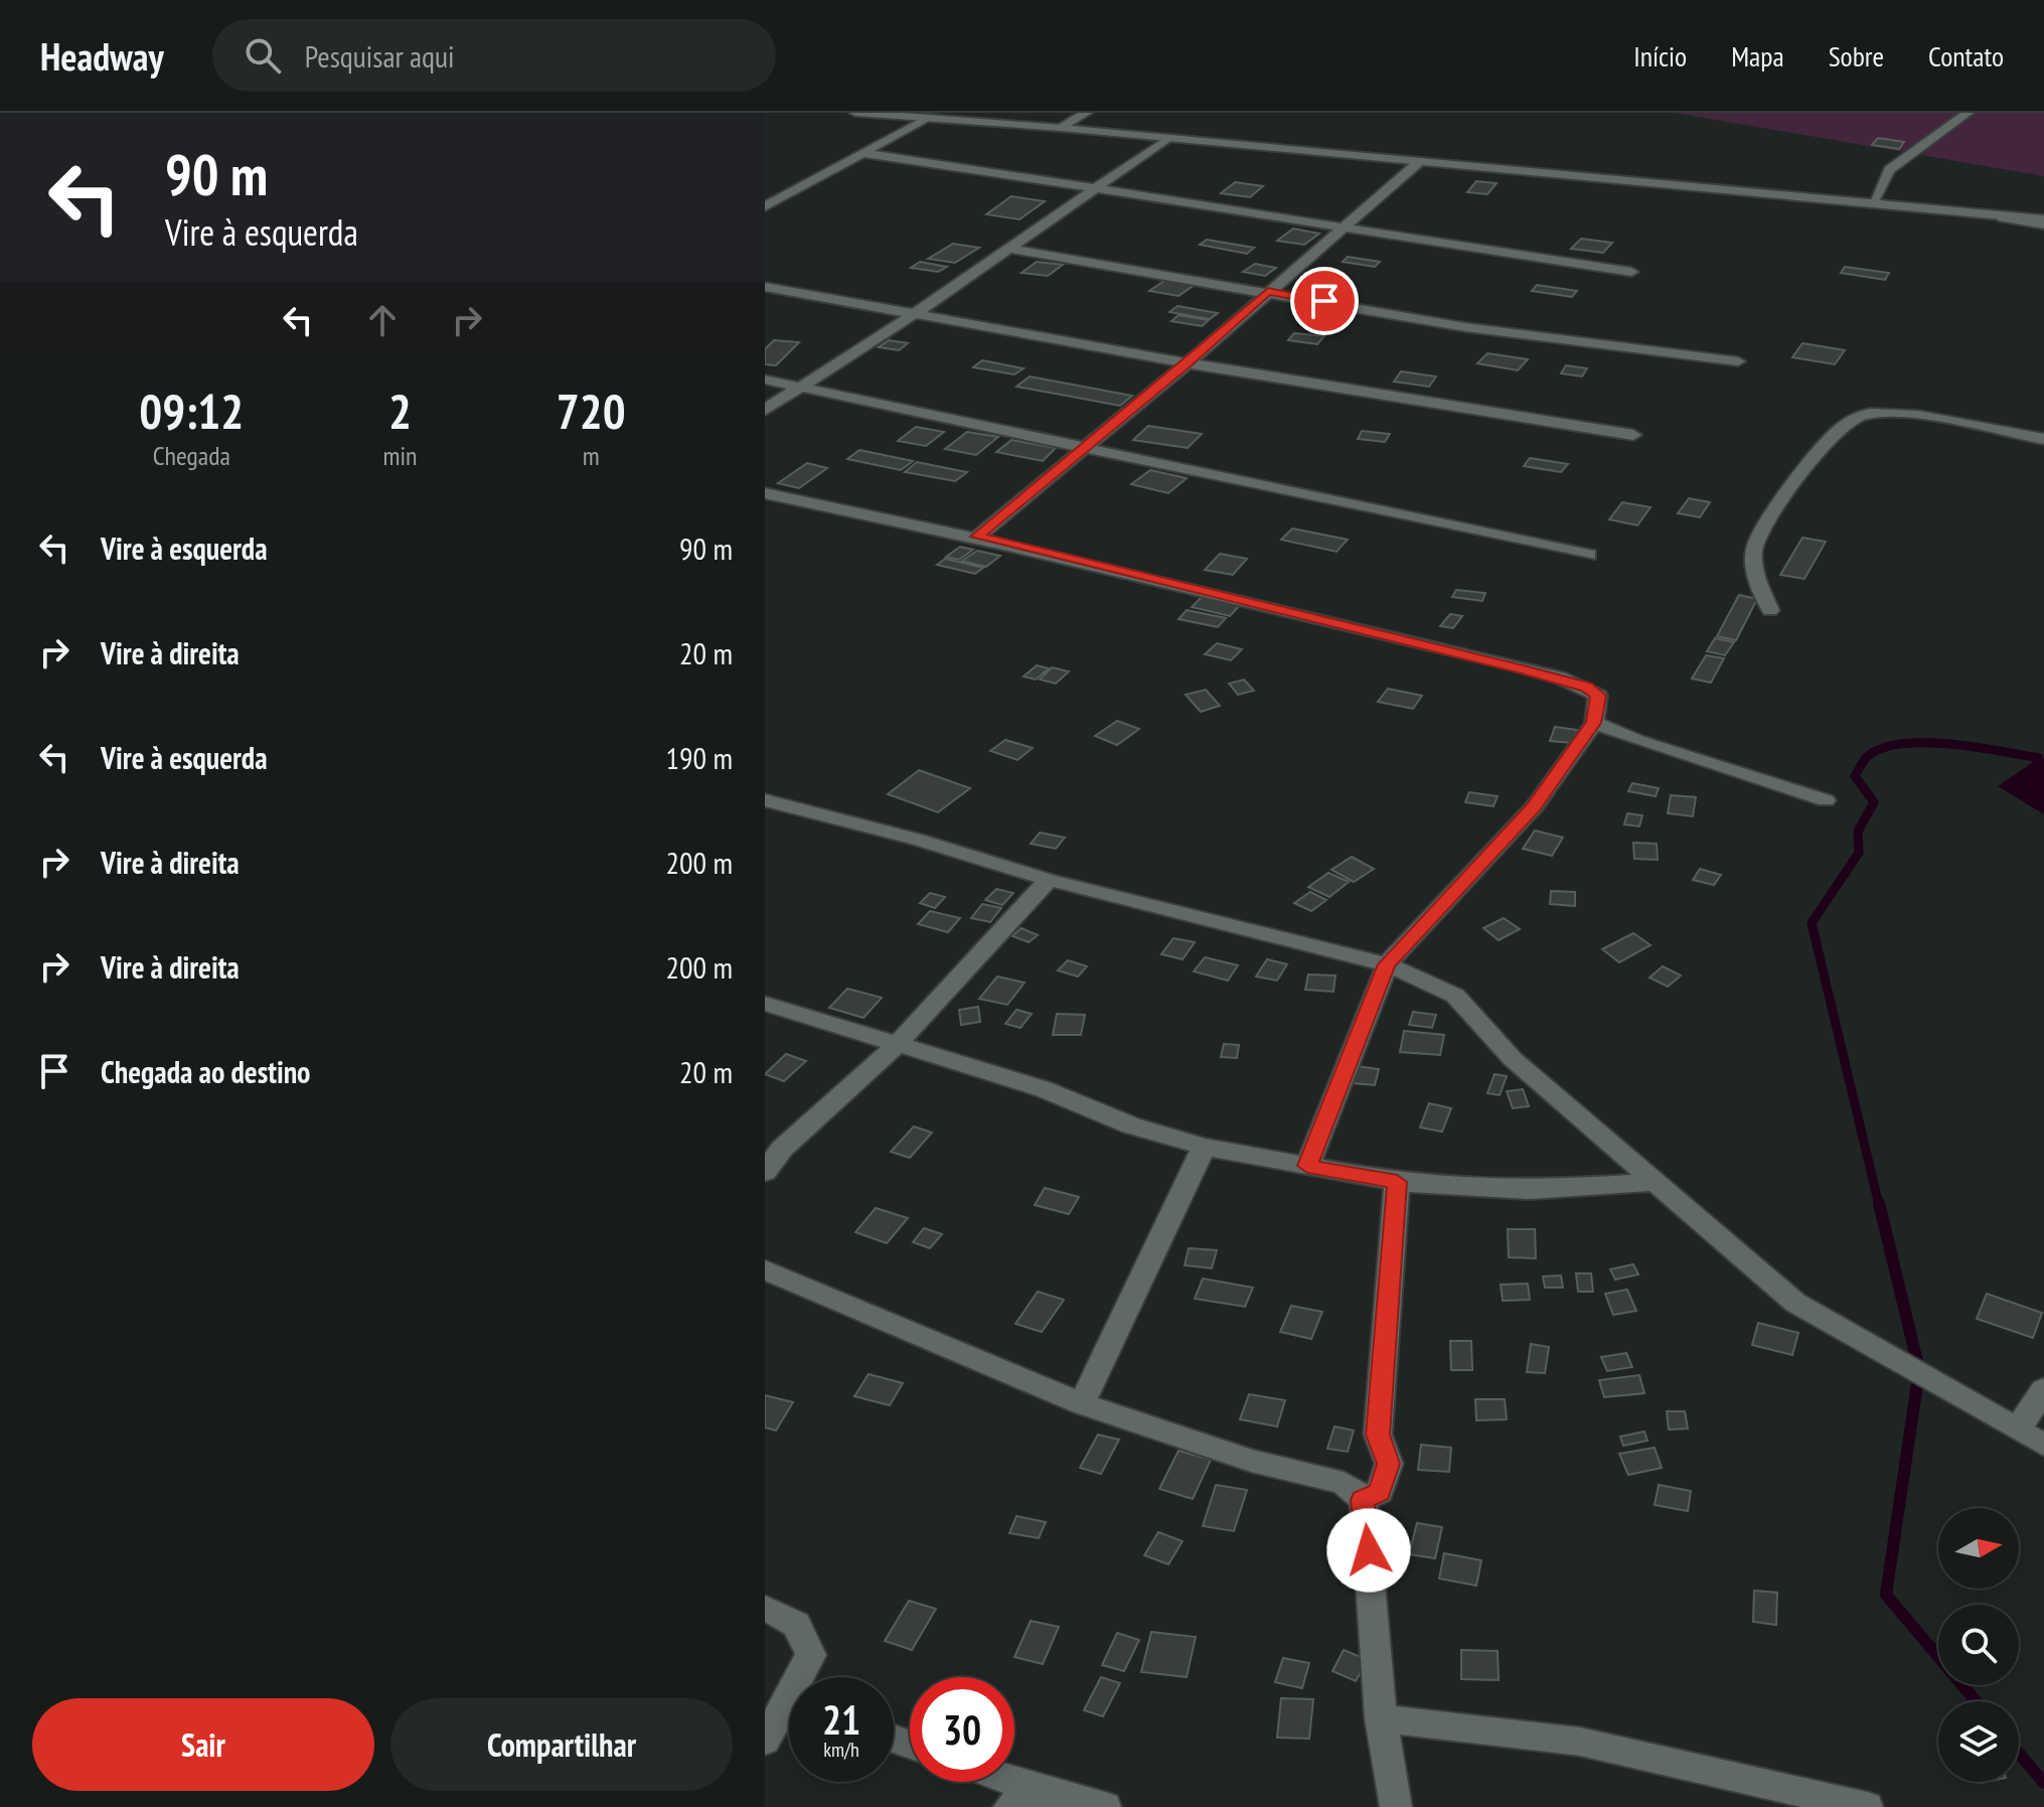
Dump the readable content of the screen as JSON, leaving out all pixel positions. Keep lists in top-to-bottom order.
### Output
{
  "north": "right",
  "page": {
    "header": "Headway",
    "search": "Pesquisar aqui",
    "nav": [
      "Início",
      "Mapa",
      "Sobre",
      "Contato"
    ],
    "turn": ["90 m", "Vire à esquerda"],
    "eta": [
      "09:12",
      "Chegada",
      "2",
      "min",
      "720",
      "m"
    ],
    "list": [
      {
        "name": "Vire à esquerda",
        "value": "90 m"
      },
      {
        "name": "Vire à direita",
        "value": "20 m"
      },
      {
        "name": "Vire à esquerda",
        "value": "190 m"
      },
      {
        "name": "Vire à direita",
        "value": "200 m"
      },
      {
        "name": "Vire à direita",
        "value": "200 m"
      },
      {
        "name": "Chegada ao destino",
        "value": "20 m"
      }
    ],
    "speed": "21 km/h",
    "limit": "30",
    "buttons": ["Sair", "Compartilhar"]
  }
}
